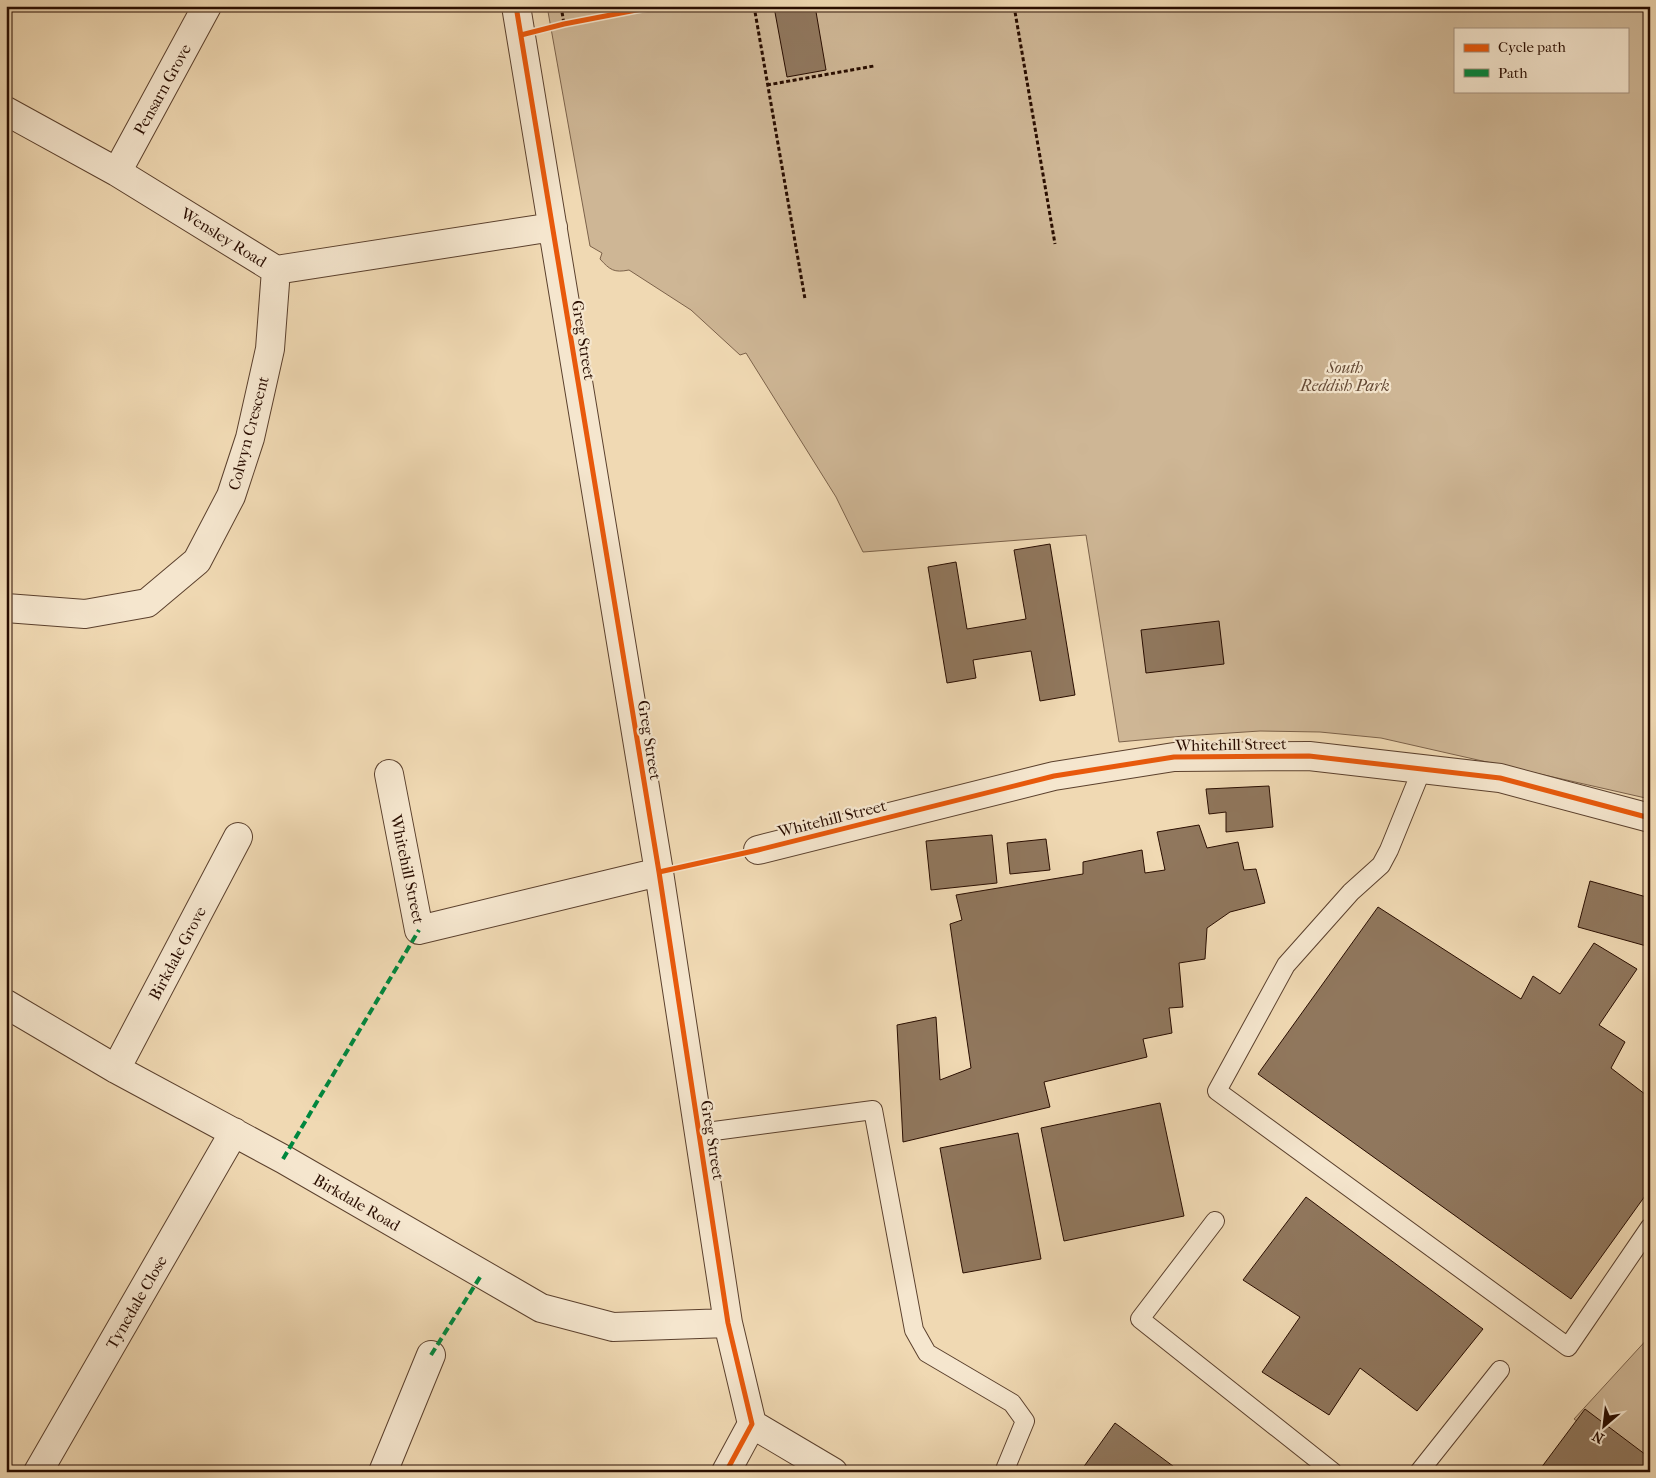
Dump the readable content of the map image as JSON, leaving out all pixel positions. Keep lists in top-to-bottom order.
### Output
{
  "streets": {
    "street": [
      "Pensarn Grove",
      "Wensley Road",
      "Greg Street",
      "Colwyn Crescent",
      "Whitehill Street",
      "Birkdale Grove",
      "Birkdale Road",
      "Tynedale Close"
    ]
  },
  "crossings": [
    ["Pensarn Grove", "Wensley Road"],
    ["Wensley Road", "Greg Street"],
    ["Wensley Road", "Colwyn Crescent"],
    ["Greg Street", "Whitehill Street"],
    ["Greg Street", "Birkdale Road"],
    ["Birkdale Grove", "Birkdale Road"],
    ["Birkdale Road", "Tynedale Close"]
  ],
  "parks": ["South Reddish Park"],
  "legend": ["Cycle path", "Path"],
  "north": "bottom left"
}
